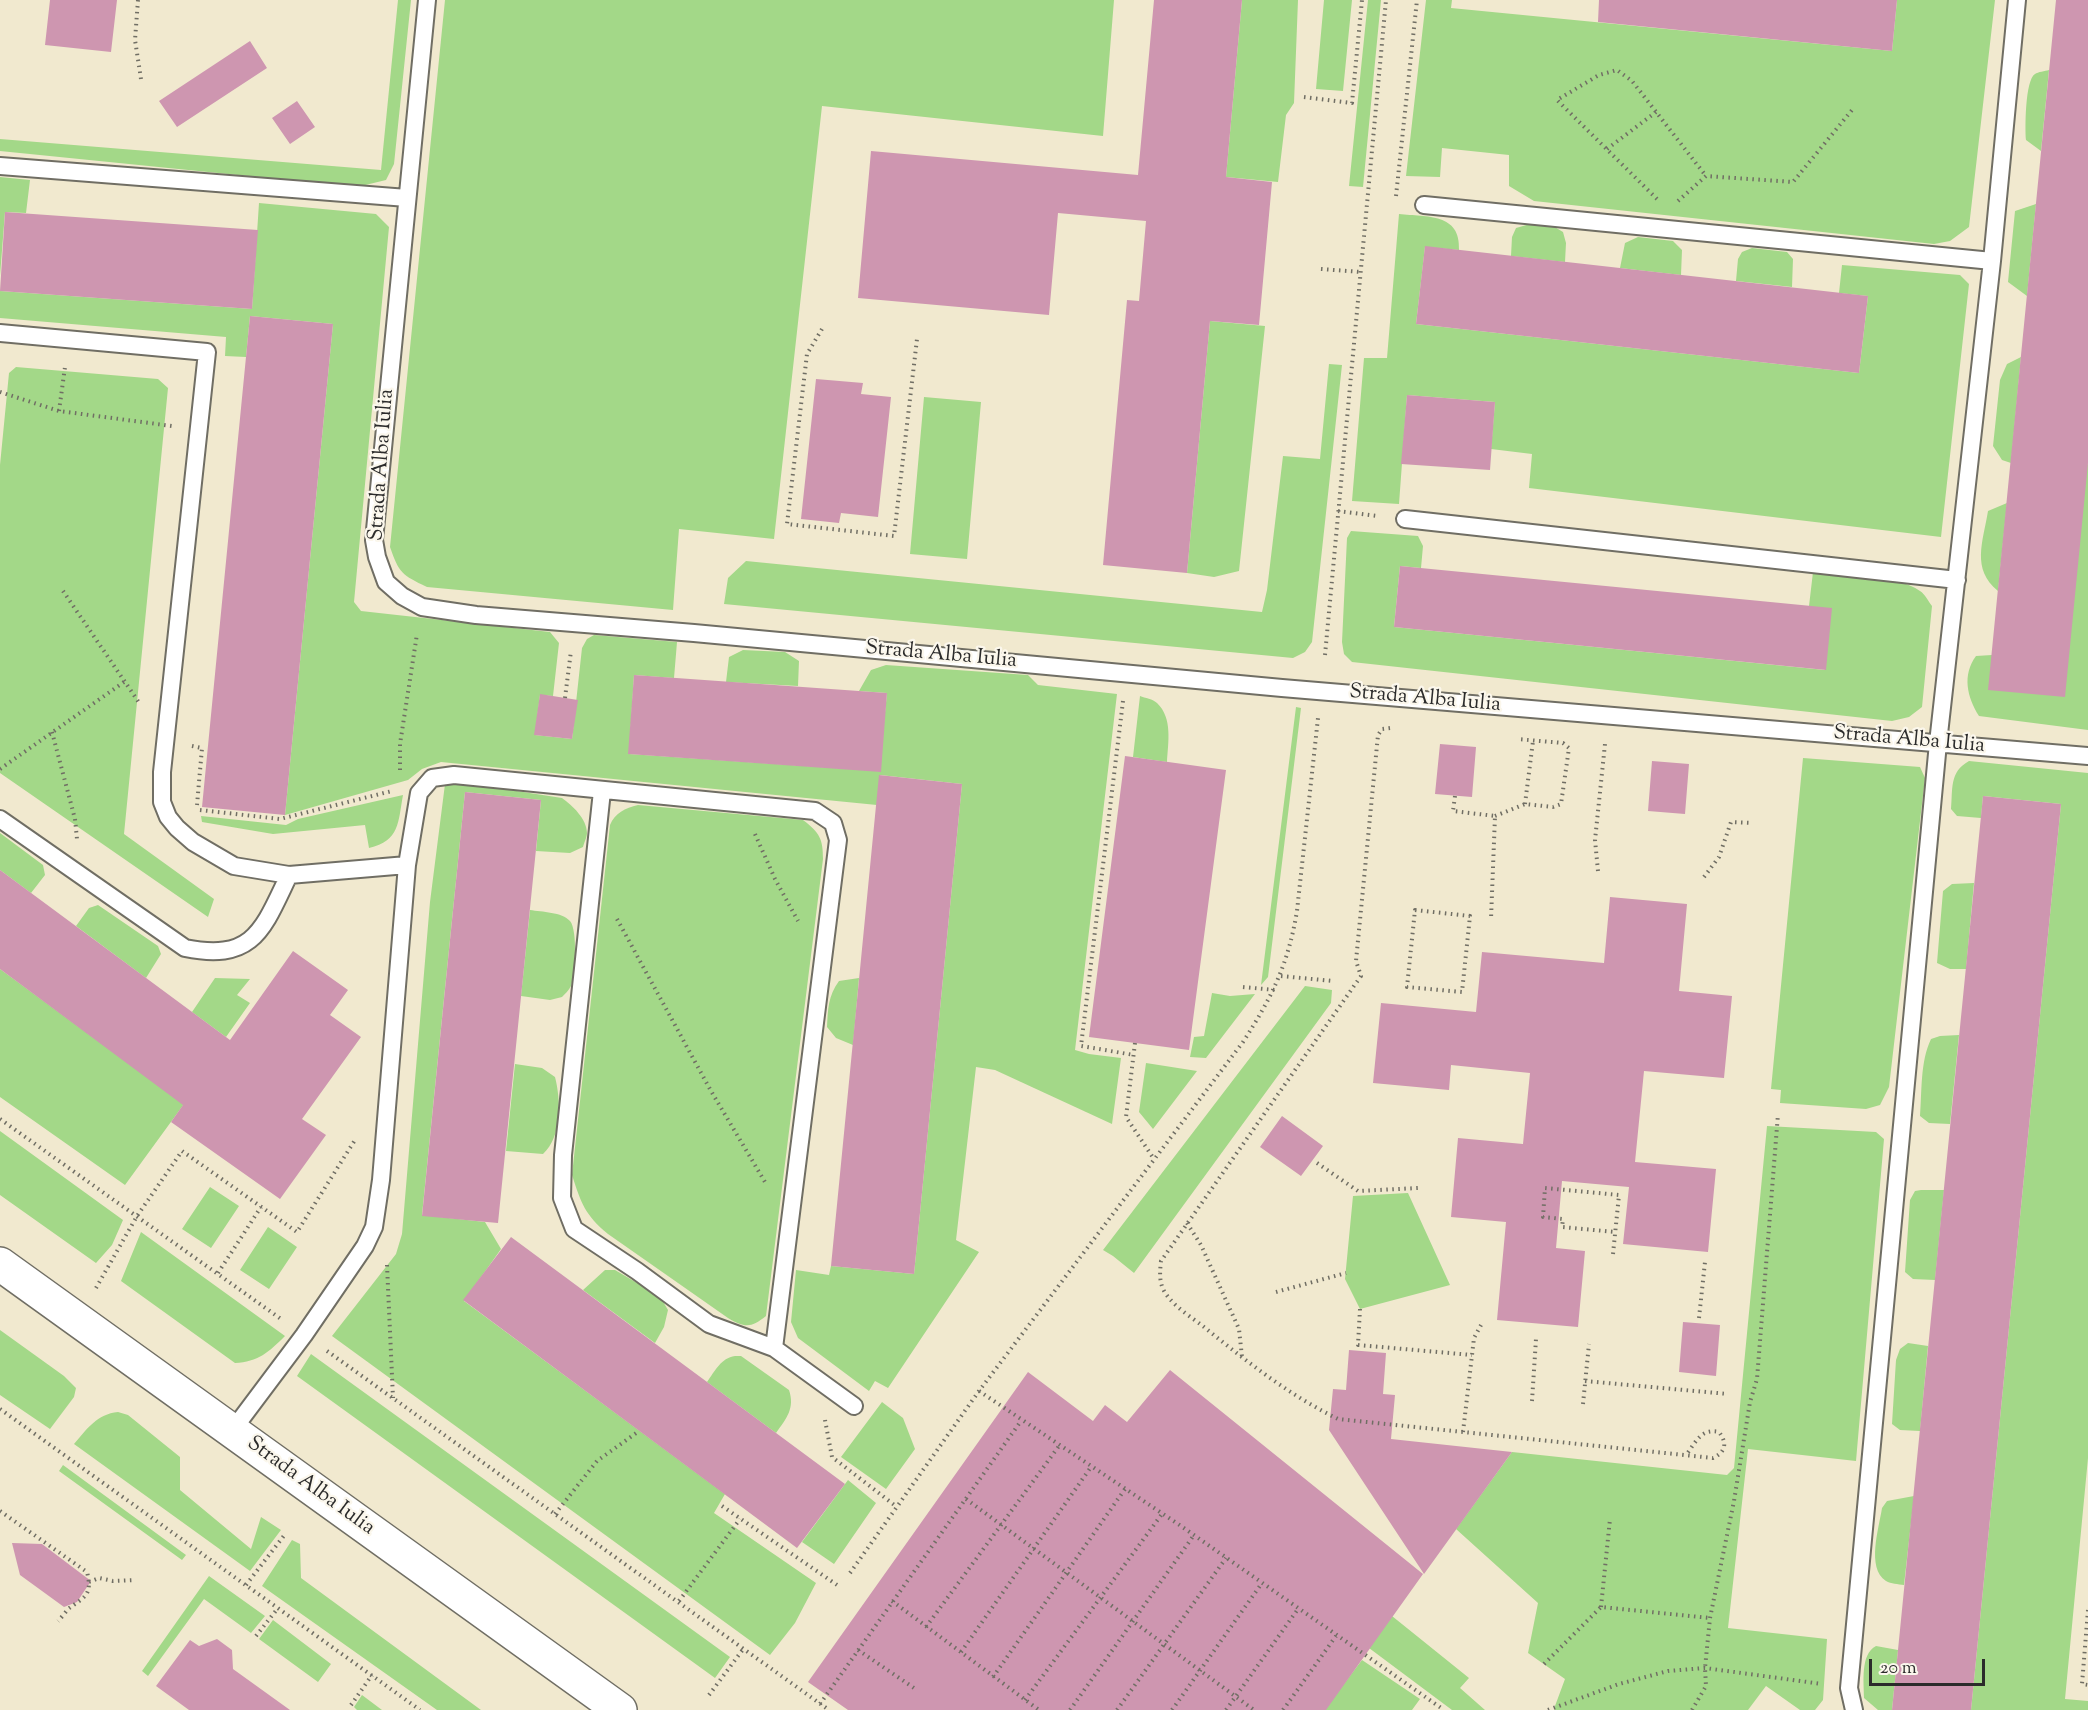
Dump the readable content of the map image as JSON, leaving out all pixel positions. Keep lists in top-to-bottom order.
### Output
{
  "streets": {
    "main road": ["Strada Alba Iulia"]
  },
  "scale_bar": "20 m"
}
